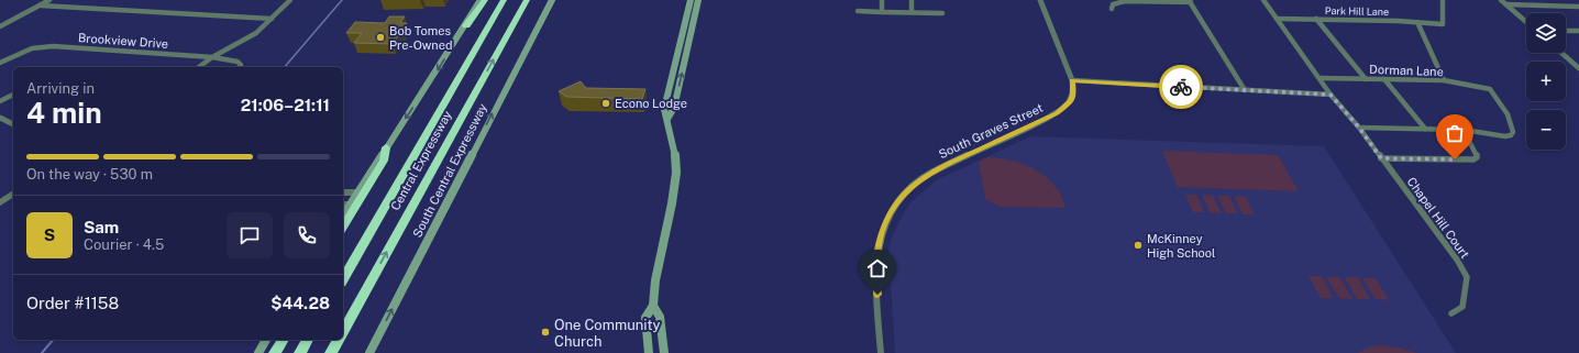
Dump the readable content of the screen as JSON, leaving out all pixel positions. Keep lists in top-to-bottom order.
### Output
{
  "streets": {
    "highway": ["Central Expressway"],
    "main road": ["South Central Expressway"],
    "street": [
      "Park Hill Lane",
      "Brookview Drive",
      "Dorman Lane",
      "South Graves Street",
      "Chapel Hill Court"
    ]
  },
  "one_way": ["South Central Expressway"],
  "places": [
    "Bob Tomes Pre-Owned",
    "Econo Lodge",
    "McKinney High School",
    "One Community Church"
  ],
  "page": {
    "map_buttons": ["+", "−"],
    "heading": ["4 min", "Arriving in", "21:06–21:11"],
    "panel": [
      "Sam",
      "Courier · 4.5",
      "Order #1158",
      "$44.28"
    ],
    "bar": "On the way · 530 m",
    "round": "S"
  }
}
